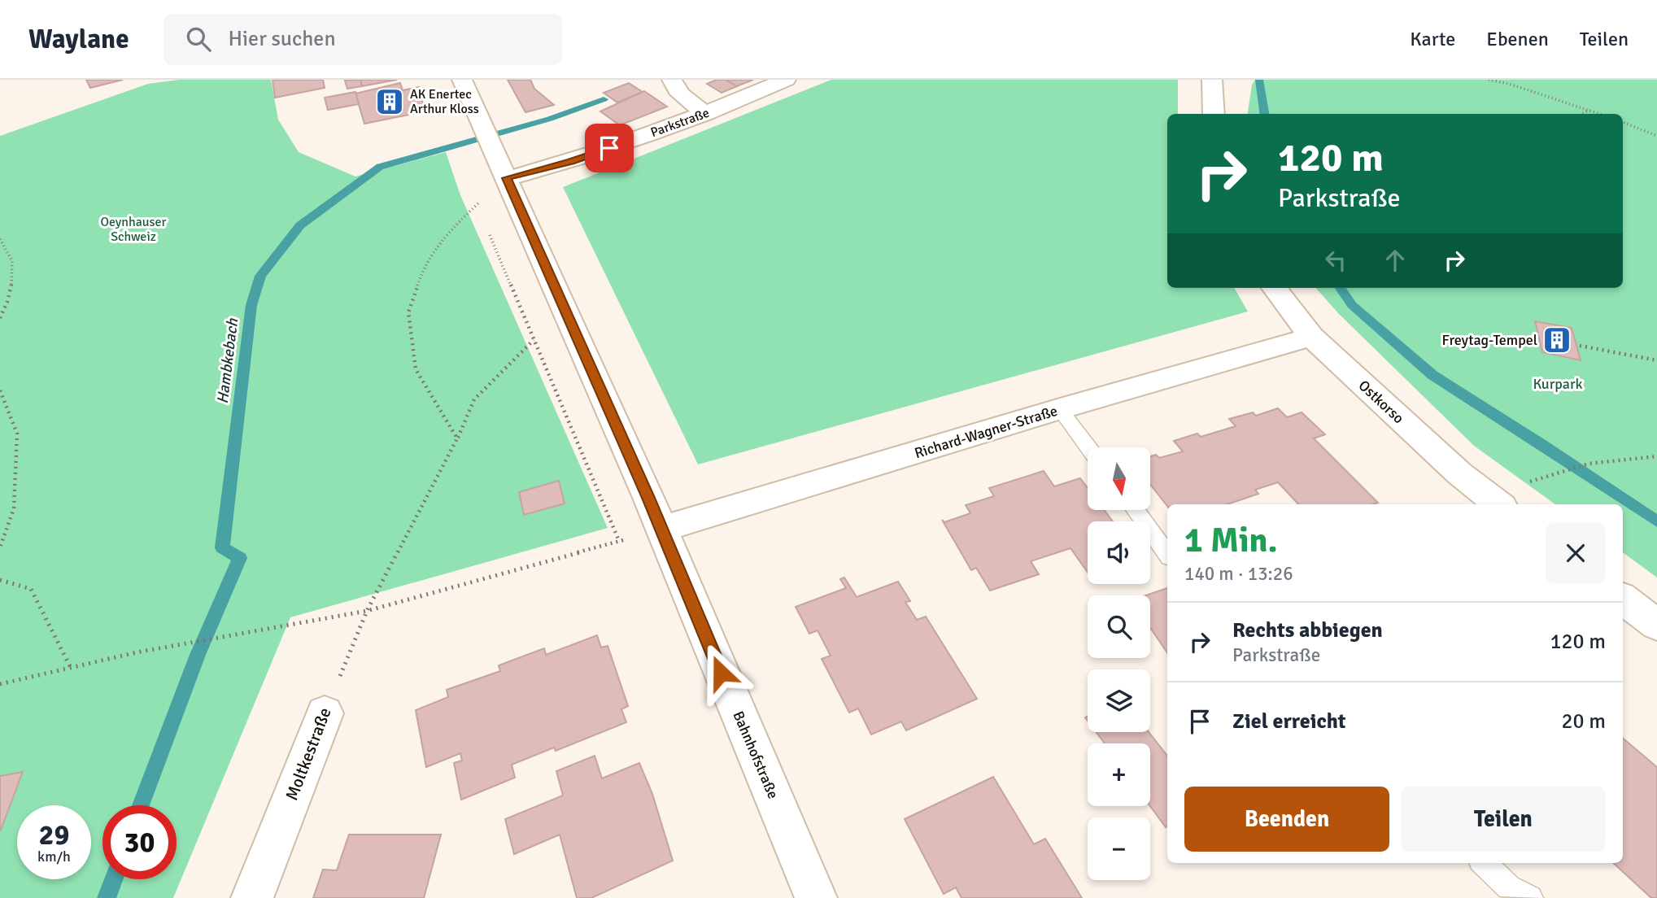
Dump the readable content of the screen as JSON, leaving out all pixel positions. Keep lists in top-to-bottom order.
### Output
{
  "streets": {
    "street": [
      "Parkstraße",
      "Ostkorso",
      "Richard-Wagner-Straße",
      "Moltkestraße",
      "Bahnhofstraße"
    ]
  },
  "crossings": [
    ["Parkstraße", "Bahnhofstraße"],
    ["Ostkorso", "Richard-Wagner-Straße"],
    ["Richard-Wagner-Straße", "Bahnhofstraße"]
  ],
  "water": ["Hambkebach"],
  "parks": ["Oeynhauser Schweiz", "Kurpark"],
  "places": {
    "building": ["AK Enertec Arthur Kloss", "Freytag-Tempel"]
  },
  "north": "bottom",
  "page": {
    "header": "Waylane",
    "search": "Hier suchen",
    "nav": ["Karte", "Ebenen", "Teilen"],
    "turn": ["120 m", "Parkstraße"],
    "map_buttons": ["+", "−"],
    "heading": ["1 Min.", "140 m · 13:26"],
    "list": [
      {
        "name": "Rechts abbiegen",
        "note": "Parkstraße",
        "value": "120 m"
      },
      {
        "name": "Ziel erreicht",
        "value": "20 m"
      }
    ],
    "buttons": ["Beenden", "Teilen"],
    "speed": "29 km/h",
    "limit": "30"
  }
}
